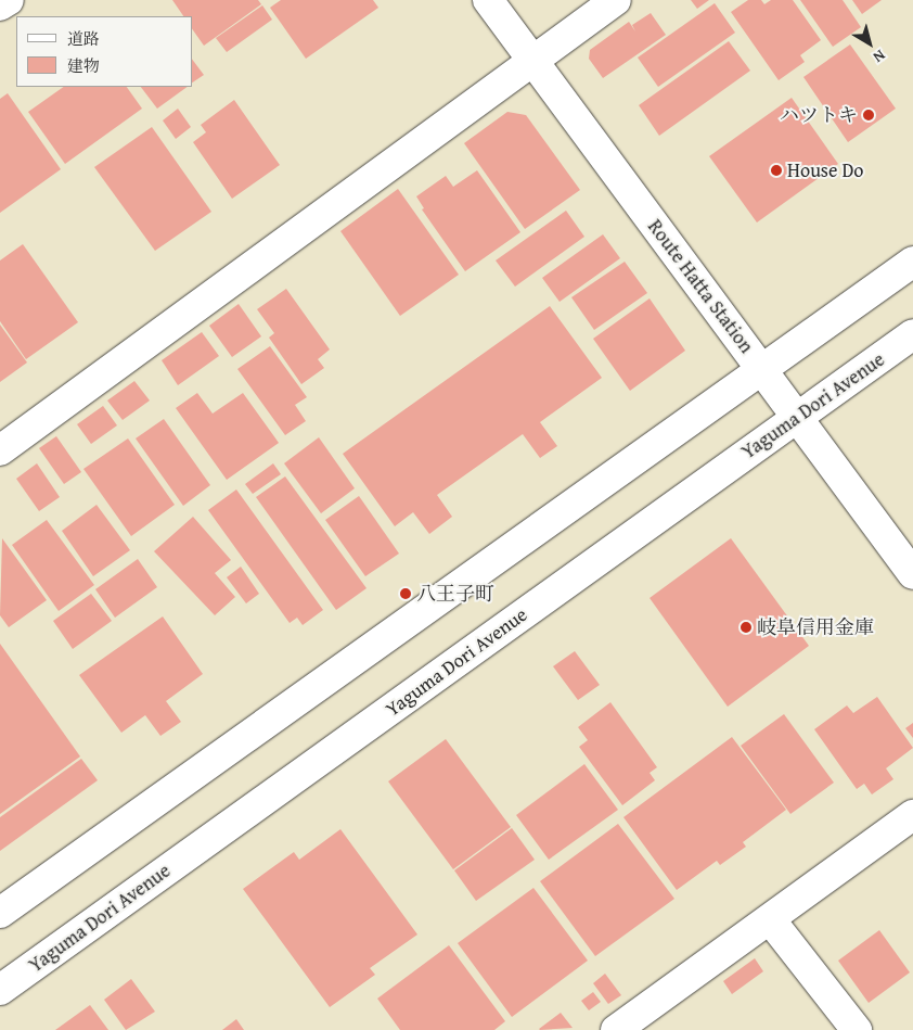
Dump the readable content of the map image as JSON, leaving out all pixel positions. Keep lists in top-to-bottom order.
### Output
{
  "streets": {
    "main road": ["Route Hatta Station", "Yaguma Dori Avenue"]
  },
  "crossings": [
    ["Route Hatta Station", "Yaguma Dori Avenue"]
  ],
  "places": [
    "ハツトキ",
    "House Do",
    "八王子町",
    "岐阜信用金庫"
  ],
  "legend": ["道路", "建物"],
  "north": "bottom right"
}
